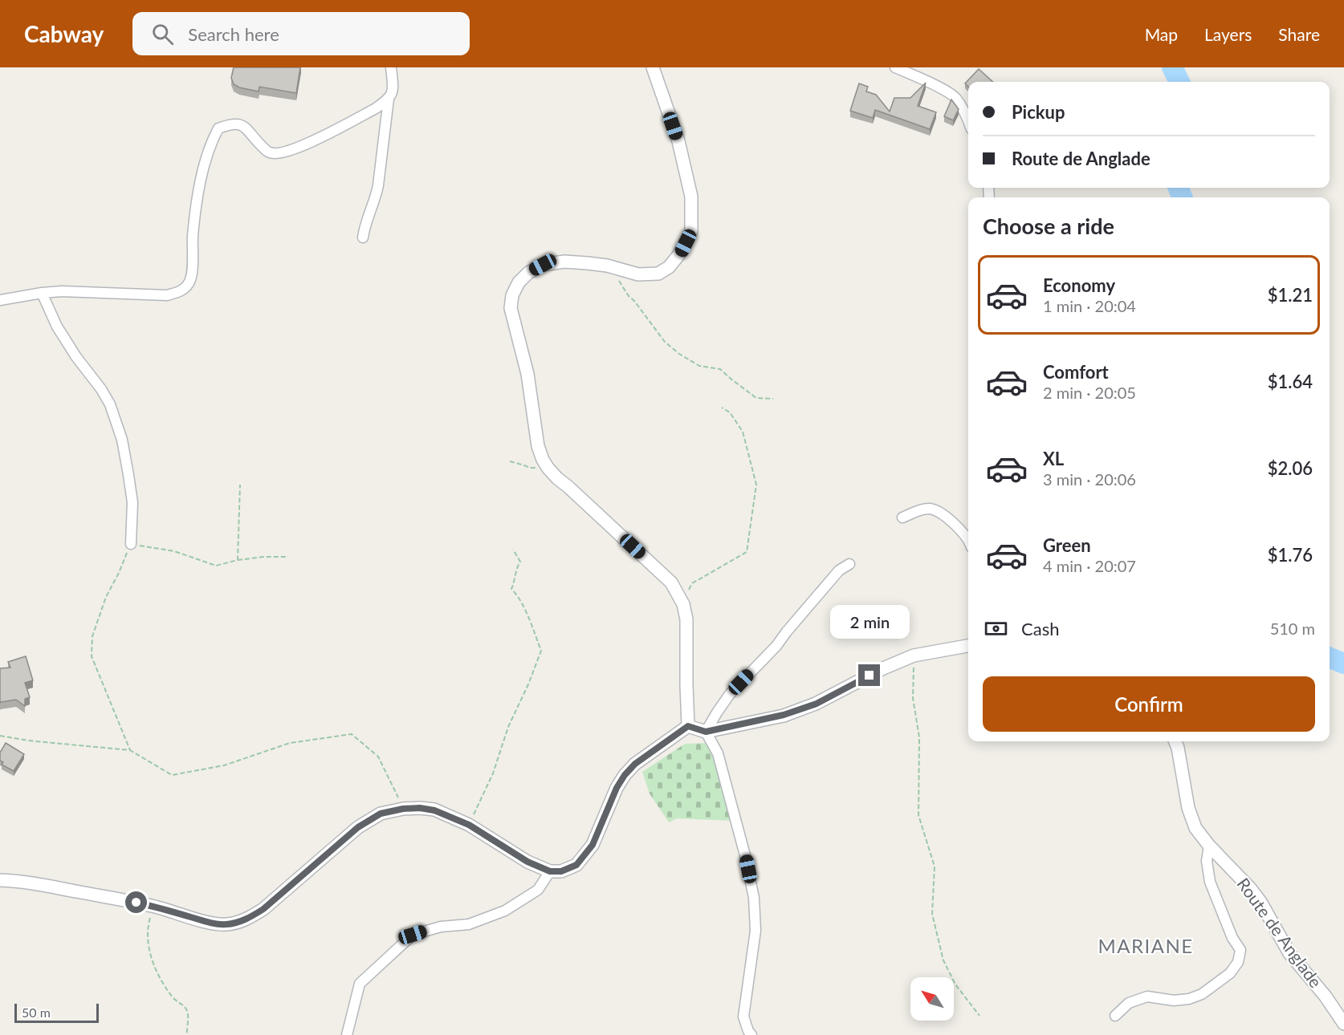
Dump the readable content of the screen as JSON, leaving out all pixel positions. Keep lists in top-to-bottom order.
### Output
{
  "streets": {
    "street": ["Route de Anglade"]
  },
  "districts": ["MARIANE"],
  "scale_bar": "50 m",
  "north": "top left",
  "page": {
    "header": "Cabway",
    "search": "Search here",
    "nav": ["Map", "Layers", "Share"],
    "banner": ["Pickup", "Route de Anglade"],
    "heading": "Choose a ride",
    "list": [
      {
        "name": "Economy",
        "note": "1 min · 20:04",
        "value": "$1.21"
      },
      {
        "name": "Comfort",
        "note": "2 min · 20:05",
        "value": "$1.64"
      },
      {
        "name": "XL",
        "note": "3 min · 20:06",
        "value": "$2.06"
      },
      {
        "name": "Green",
        "note": "4 min · 20:07",
        "value": "$1.76"
      }
    ],
    "pay": ["Cash", "510 m"],
    "bubble": "2 min",
    "buttons": "Confirm",
    "scale": "50 m"
  }
}
